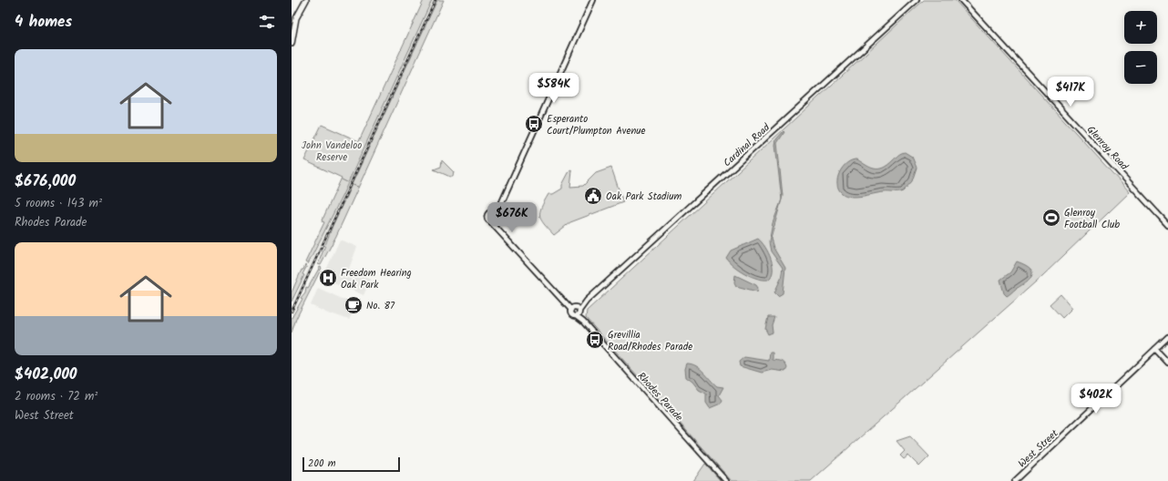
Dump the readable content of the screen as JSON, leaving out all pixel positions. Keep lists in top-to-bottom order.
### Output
{
  "streets": {
    "street": [
      "Cardinal Road",
      "Glenroy Road",
      "Rhodes Parade",
      "West Street"
    ]
  },
  "crossings": [
    ["Cardinal Road", "Rhodes Parade"]
  ],
  "parks": ["John Vandeloo Reserve"],
  "places": {
    "bus stop": ["Esperanto Court/Plumpton Avenue", "Grevillia Road/Rhodes Parade"],
    "public building": ["Oak Park Stadium"],
    "sports": ["Glenroy Football Club"],
    "hospital": ["Freedom Hearing Oak Park"],
    "cafe": ["No. 87"]
  },
  "scale_bar": "200 m",
  "page": {
    "heading": "4 homes",
    "map_buttons": ["+", "−"],
    "list": [
      {
        "name": "$676,000",
        "note": "5 rooms · 143 m² · Rhodes Parade"
      },
      {
        "name": "$402,000",
        "note": "2 rooms · 72 m² · West Street"
      }
    ],
    "price": [
      "$584K",
      "$417K",
      "$676K",
      "$402K"
    ],
    "scale": "200 m"
  }
}
